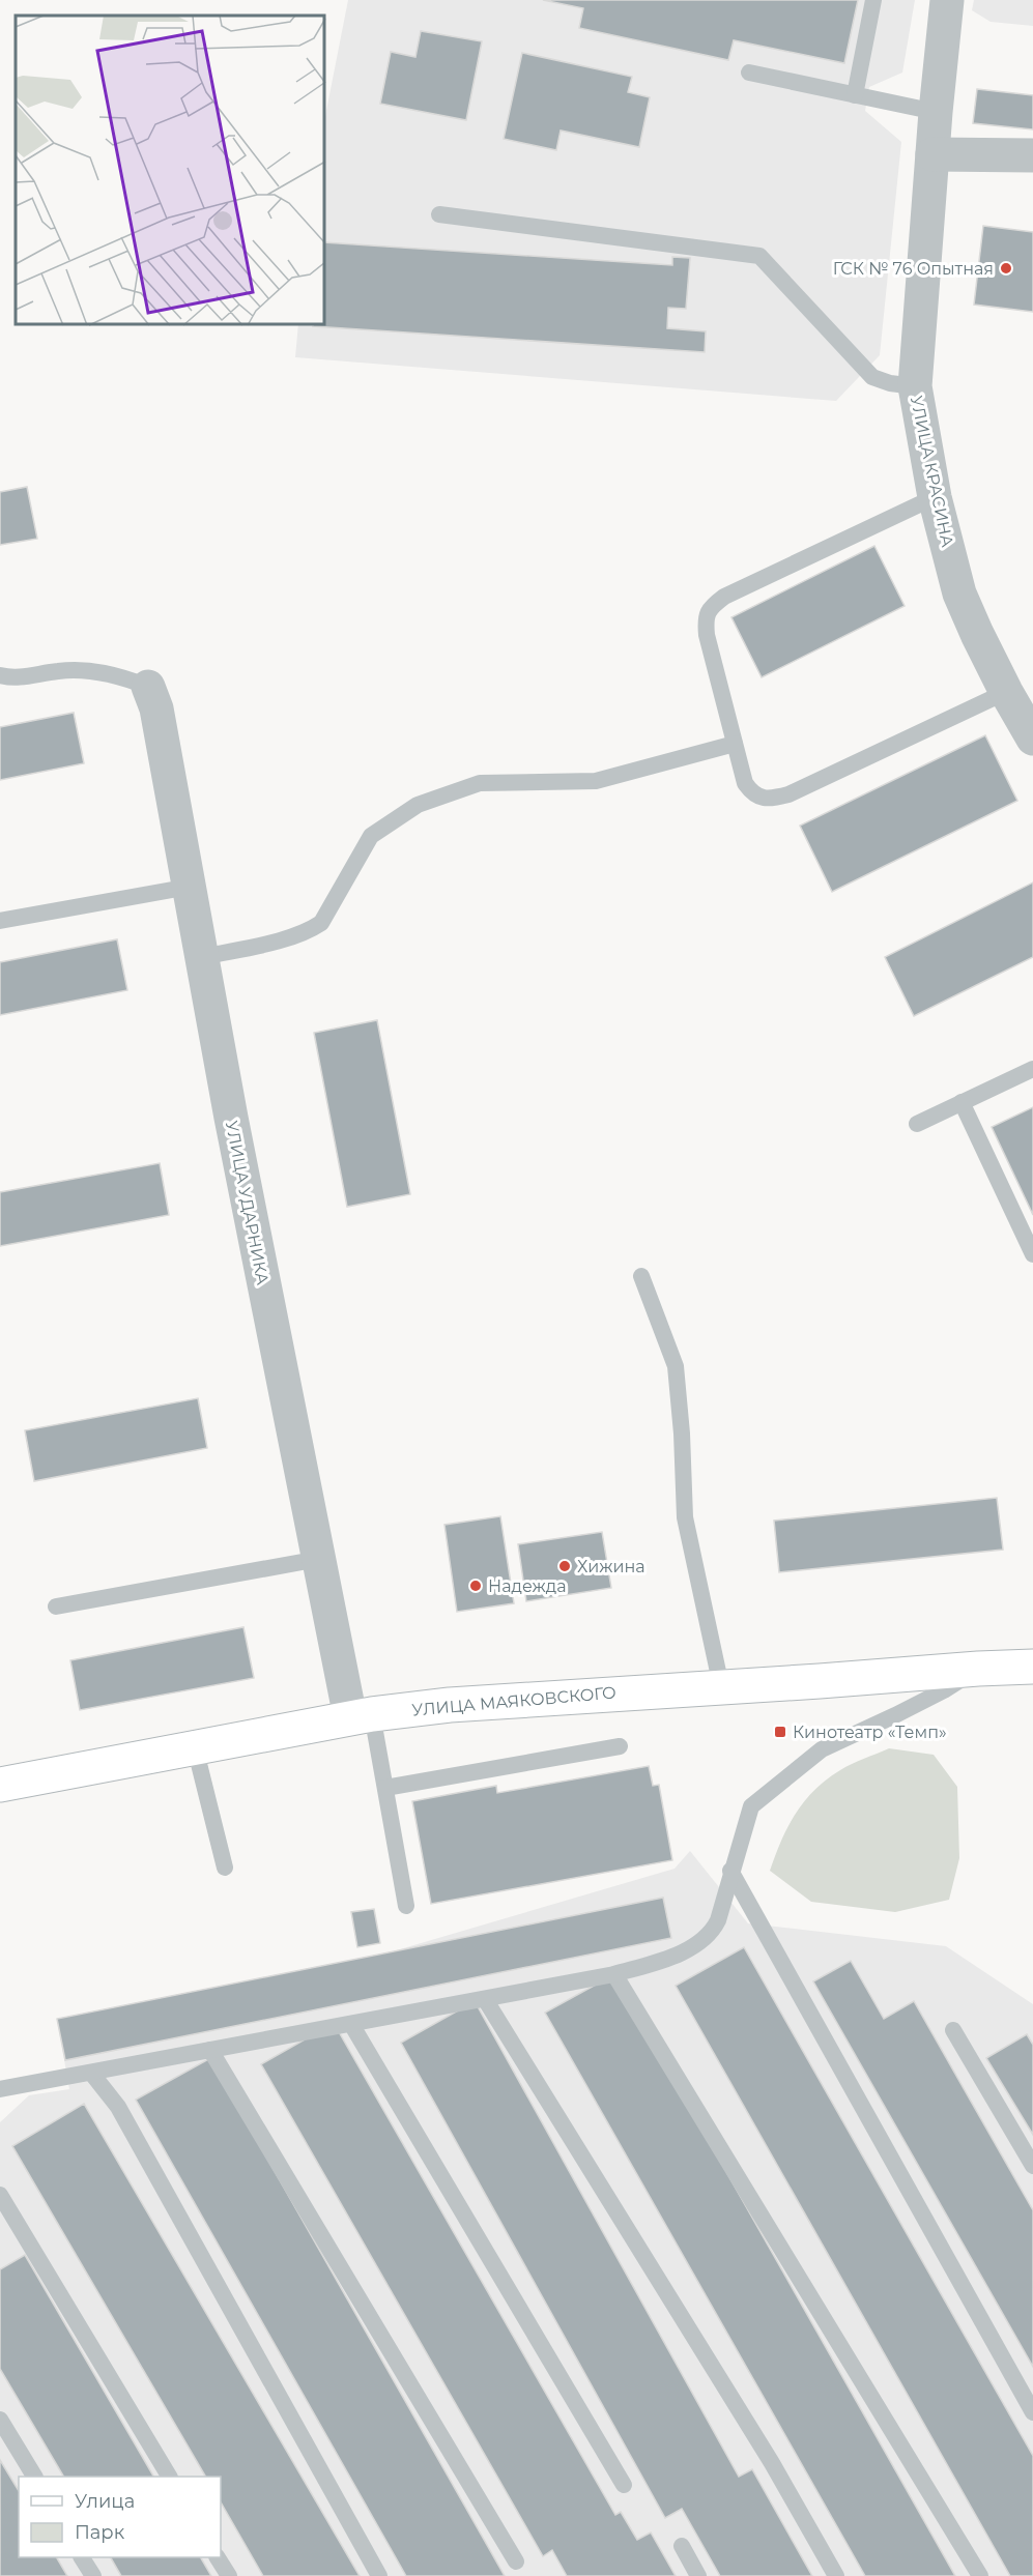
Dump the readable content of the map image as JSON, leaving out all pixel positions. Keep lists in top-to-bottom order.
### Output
{
  "streets": {
    "street": ["УЛИЦА КРАСИНА", "УЛИЦА УДАРНИКА", "УЛИЦА МАЯКОВСКОГО"]
  },
  "crossings": [
    ["УЛИЦА УДАРНИКА", "УЛИЦА МАЯКОВСКОГО"]
  ],
  "places": {
    "other": ["ГСК № 76 Опытная", "Хижина", "Надежда"],
    "transit": ["Кинотеатр «Темп»"]
  },
  "legend": ["Улица", "Парк"]
}
